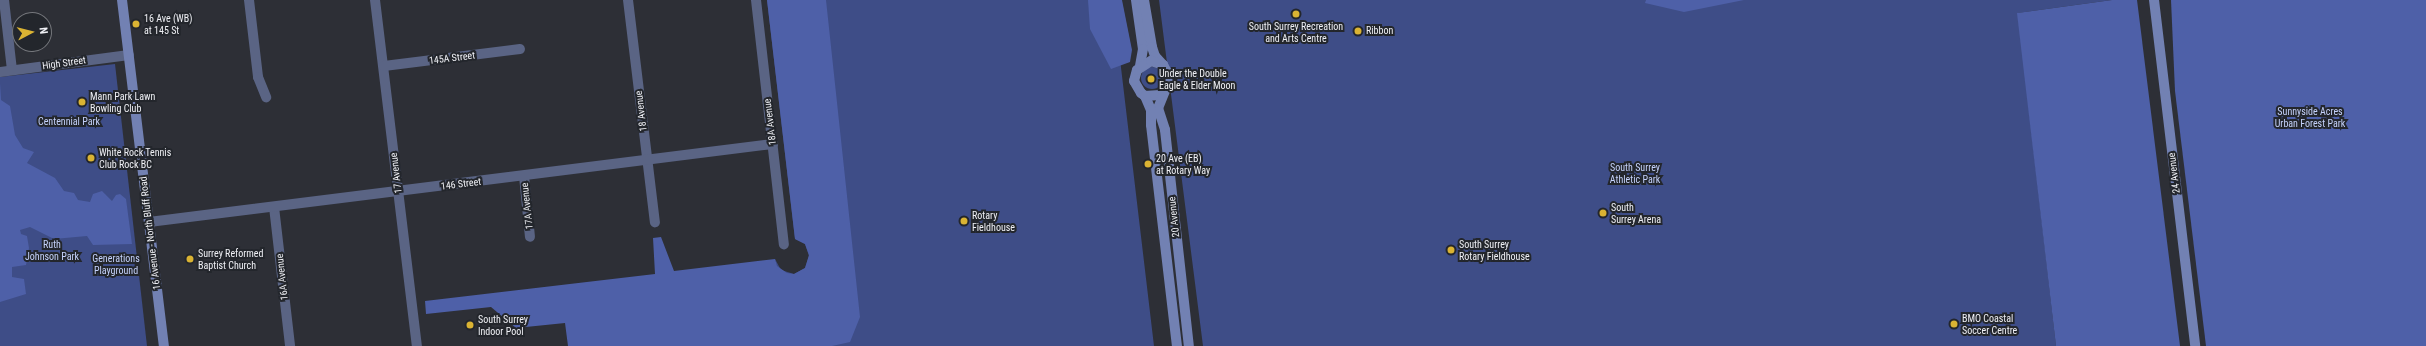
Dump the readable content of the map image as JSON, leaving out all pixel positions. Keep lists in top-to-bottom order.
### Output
{
  "streets": {
    "street": [
      "145A Street",
      "High Street",
      "18 Avenue",
      "18A Avenue",
      "17 Avenue",
      "24 Avenue",
      "146 Street",
      "17A Avenue",
      "20 Avenue",
      "16 Avenue - North Bluff Road",
      "16A Avenue"
    ]
  },
  "crossings": [
    ["145A Street", "17 Avenue"],
    ["High Street", "16 Avenue - North Bluff Road"],
    ["18 Avenue", "146 Street"],
    ["18A Avenue", "146 Street"],
    ["17 Avenue", "146 Street"],
    ["146 Street", "17A Avenue"],
    ["146 Street", "16 Avenue - North Bluff Road"],
    ["146 Street", "16A Avenue"]
  ],
  "parks": [
    "Sunnyside Acres Urban Forest Park",
    "Centennial Park",
    "South Surrey Athletic Park",
    "Ruth Johnson Park",
    "Generations Playground"
  ],
  "places": [
    "South Surrey Recreation and Arts Centre",
    "16 Ave (WB) at 145 St",
    "Ribbon",
    "Under the Double Eagle & Elder Moon",
    "Mann Park Lawn Bowling Club",
    "White Rock Tennis Club Rock BC",
    "20 Ave (EB) at Rotary Way",
    "South Surrey Arena",
    "Rotary Fieldhouse",
    "South Surrey Rotary Fieldhouse",
    "Surrey Reformed Baptist Church",
    "BMO Coastal Soccer Centre",
    "South Surrey Indoor Pool"
  ],
  "north": "right"
}
